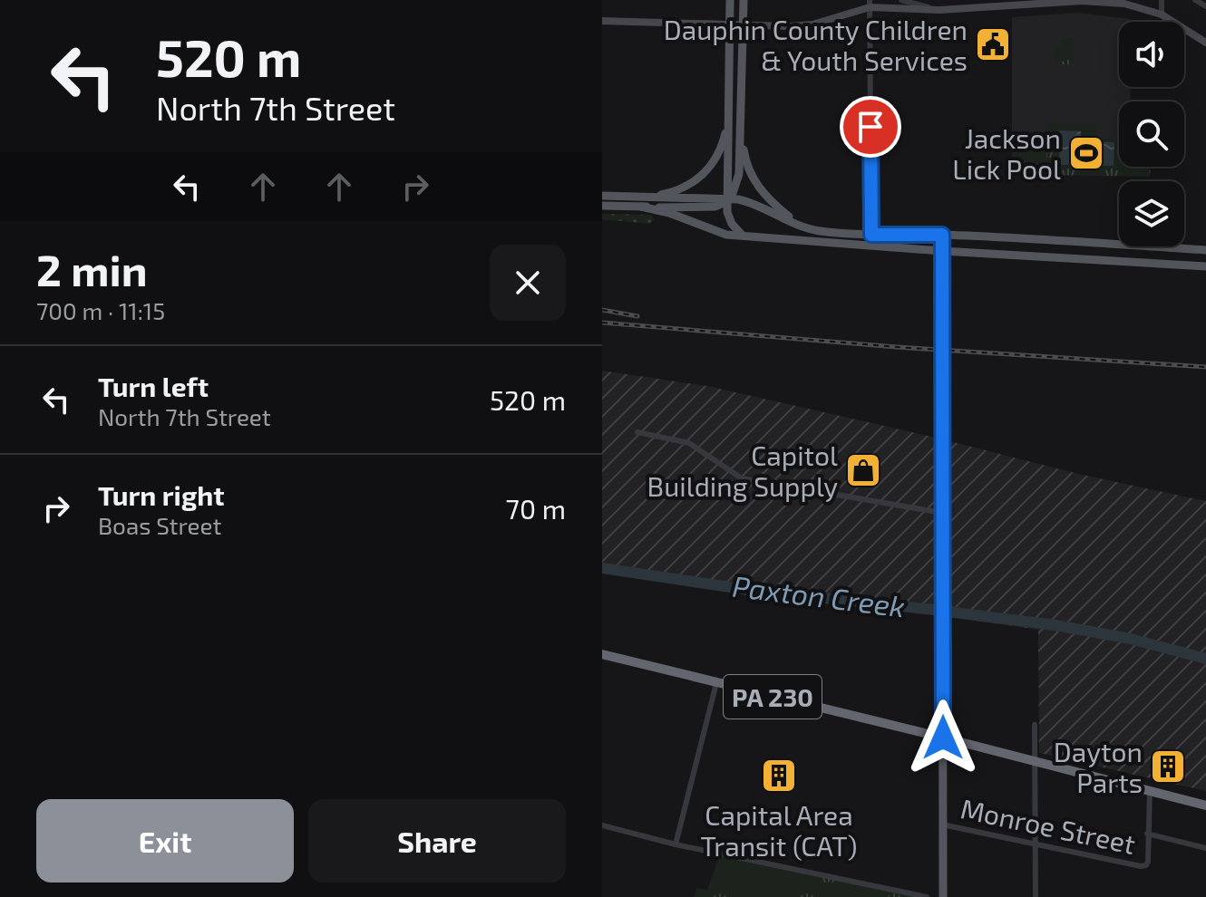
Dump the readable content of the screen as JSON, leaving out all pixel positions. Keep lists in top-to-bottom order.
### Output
{
  "streets": {
    "highway": ["PA 230"],
    "street": ["Monroe Street"]
  },
  "water": ["Paxton Creek"],
  "places": {
    "public building": ["Dauphin County Children & Youth Services"],
    "sports": ["Jackson Lick Pool"],
    "shop": ["Capitol Building Supply"],
    "building": ["Dayton Parts", "Capital Area Transit (CAT)"]
  },
  "page": {
    "turn": ["520 m", "North 7th Street"],
    "heading": ["2 min", "700 m · 11:15"],
    "list": [
      {
        "name": "Turn left",
        "note": "North 7th Street",
        "value": "520 m"
      },
      {
        "name": "Turn right",
        "note": "Boas Street",
        "value": "70 m"
      }
    ],
    "buttons": ["Exit", "Share"]
  }
}
